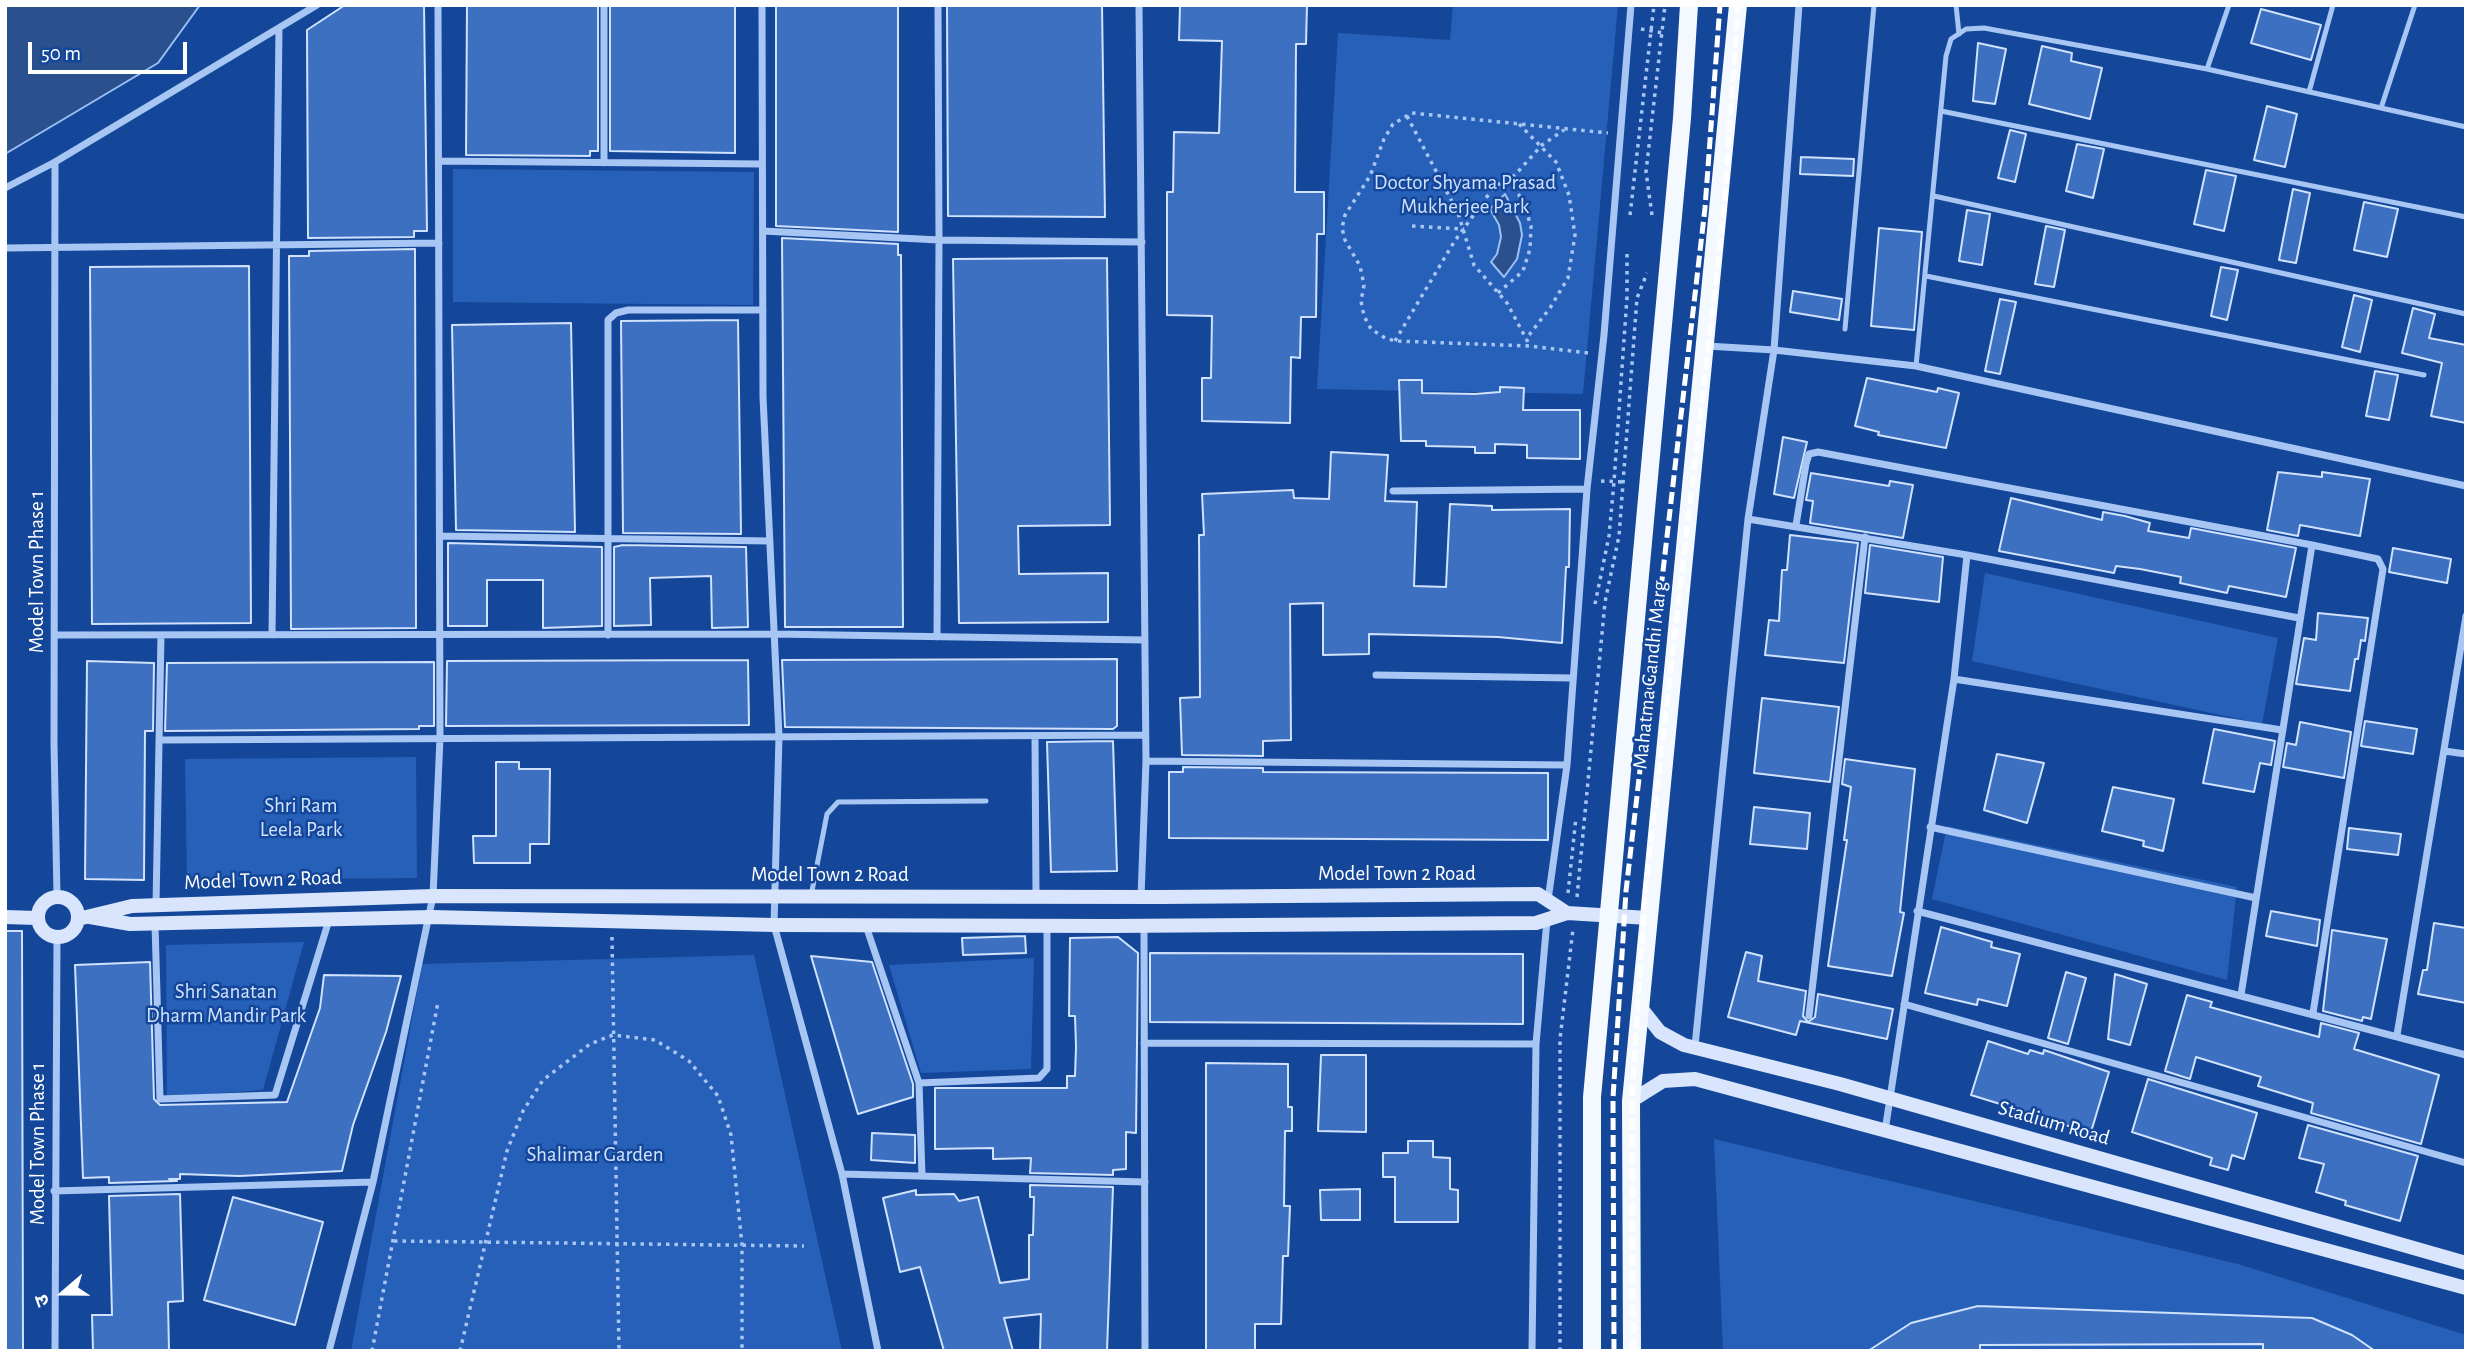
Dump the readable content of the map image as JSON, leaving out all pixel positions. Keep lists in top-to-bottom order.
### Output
{
  "streets": {
    "main road": ["Mahatma Gandhi Marg"],
    "street": ["Model Town Phase 1", "Model Town 2 Road", "Stadium Road"]
  },
  "crossings": [
    ["Model Town Phase 1", "Model Town 2 Road"],
    ["Mahatma Gandhi Marg", "Stadium Road"]
  ],
  "parks": [
    "Doctor Shyama Prasad Mukherjee Park",
    "Shri Ram Leela Park",
    "Shri Sanatan Dharm Mandir Park",
    "Shalimar Garden"
  ],
  "scale_bar": "50 m",
  "north": "left"
}
